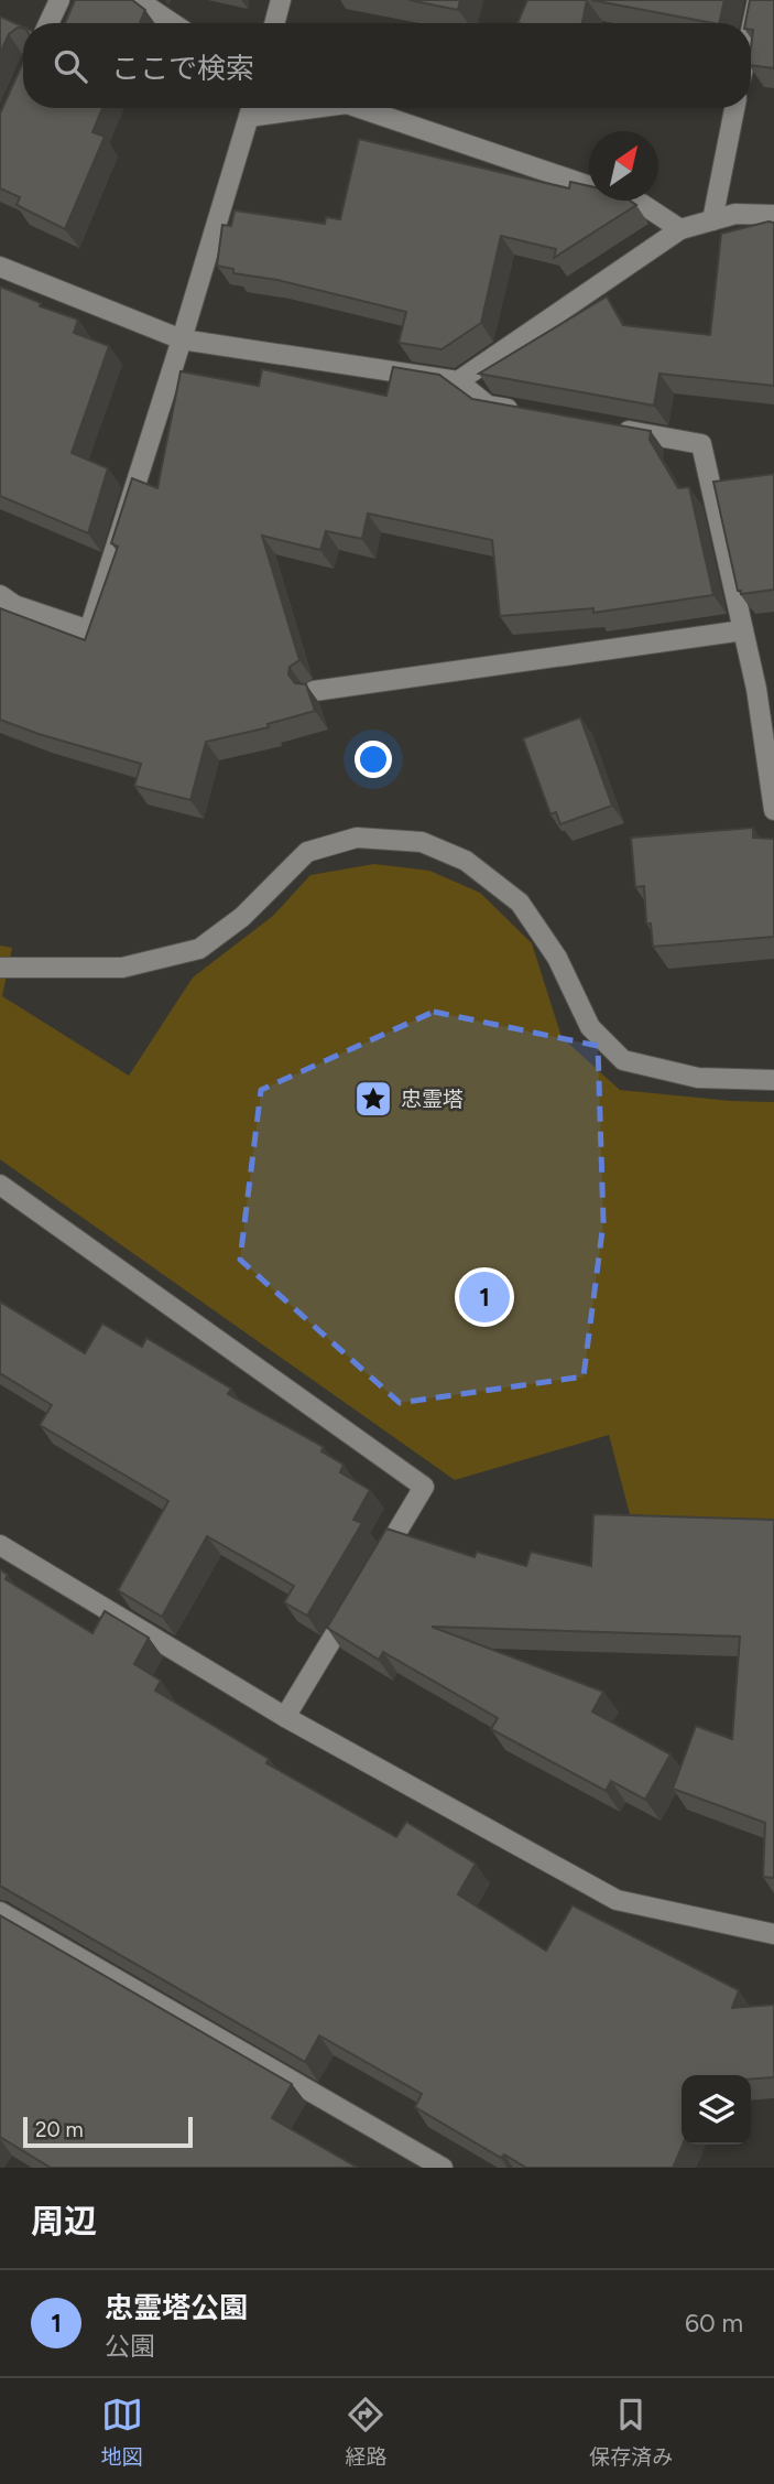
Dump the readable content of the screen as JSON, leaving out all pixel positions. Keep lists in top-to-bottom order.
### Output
{
  "places": {
    "place": ["忠霊塔"]
  },
  "scale_bar": "20 m",
  "north": "top right",
  "page": {
    "search": "ここで検索",
    "pins": "1",
    "scale": "20 m",
    "heading": "周辺",
    "list": [
      {
        "mark": "1",
        "name": "忠霊塔公園",
        "note": "公園",
        "value": "60 m"
      }
    ],
    "nav": ["地図", "経路", "保存済み"]
  }
}
